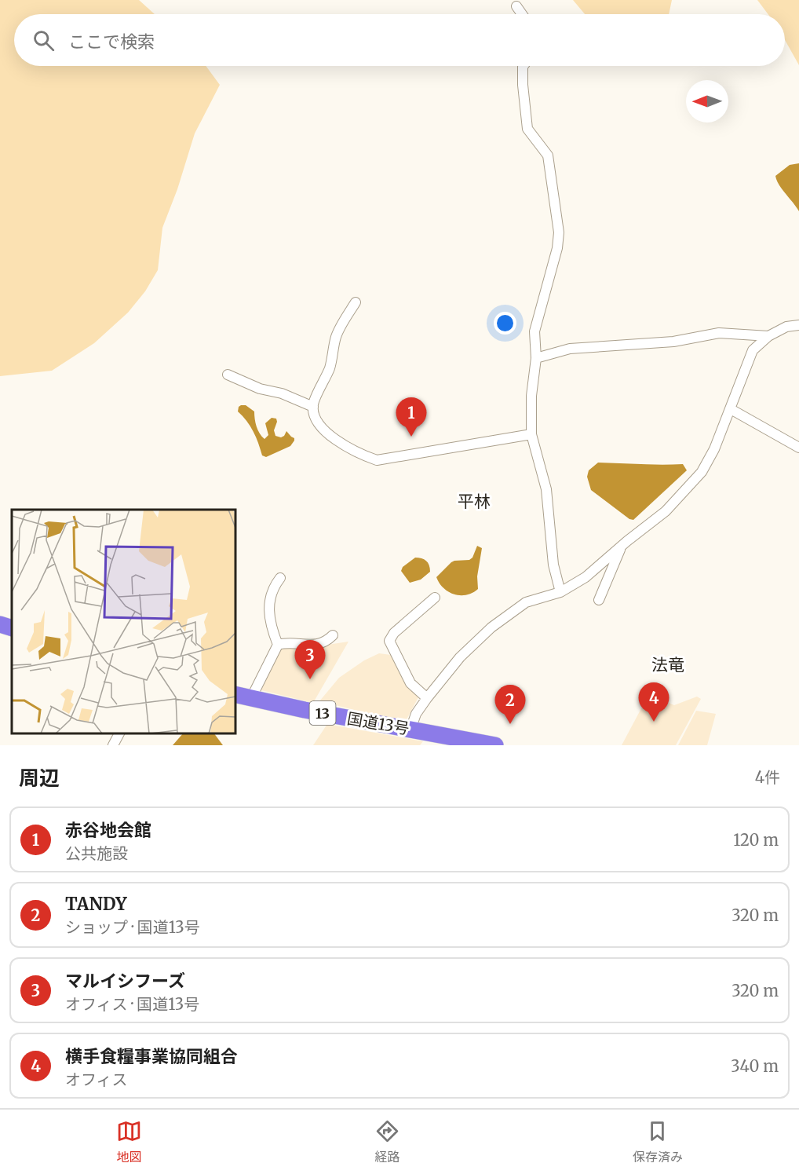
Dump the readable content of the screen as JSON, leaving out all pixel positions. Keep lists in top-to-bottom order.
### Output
{
  "streets": {
    "highway": ["13", "国道13号"]
  },
  "districts": ["平林", "法竜"],
  "north": "left",
  "page": {
    "search": "ここで検索",
    "pins": [
      "1",
      "3",
      "4",
      "2"
    ],
    "heading": ["周辺", "4件"],
    "list": [
      {
        "mark": "1",
        "name": "赤谷地会館",
        "note": "公共施設",
        "value": "120 m"
      },
      {
        "mark": "2",
        "name": "TANDY",
        "note": "ショップ · 国道13号",
        "value": "320 m"
      },
      {
        "mark": "3",
        "name": "マルイシフーズ",
        "note": "オフィス · 国道13号",
        "value": "320 m"
      },
      {
        "mark": "4",
        "name": "横手食糧事業協同組合",
        "note": "オフィス",
        "value": "340 m"
      }
    ],
    "nav": ["地図", "経路", "保存済み"]
  }
}
